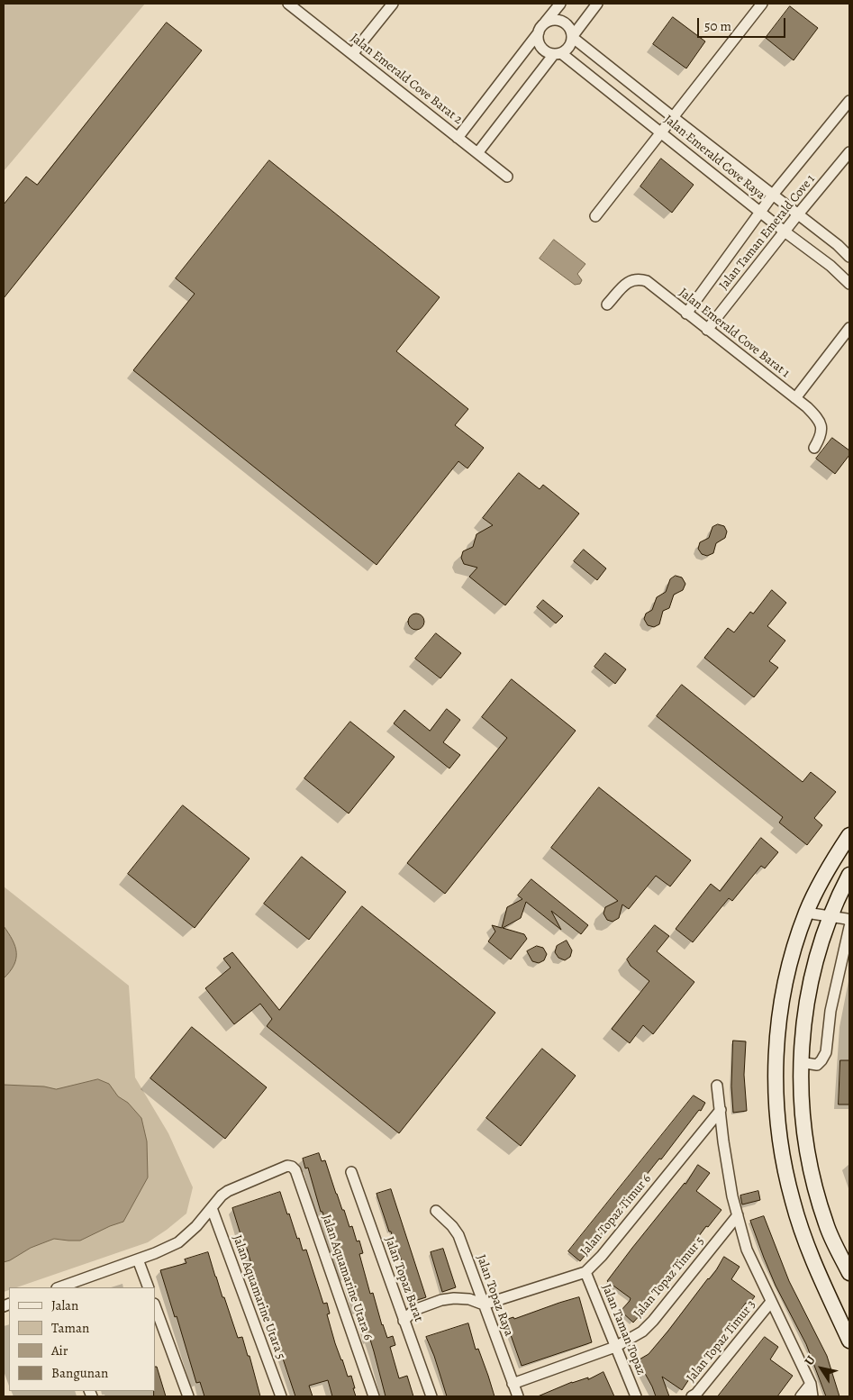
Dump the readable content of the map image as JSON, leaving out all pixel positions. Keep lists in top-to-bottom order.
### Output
{
  "streets": {
    "street": [
      "Jalan Emerald Cove Barat 2",
      "Jalan Emerald Cove Raya",
      "Jalan Taman Emerald Cove 1",
      "Jalan Emerald Cove Barat 1",
      "Jalan Topaz Timur 6",
      "Jalan Aquamarine Utara 6",
      "Jalan Topaz Timur 5",
      "Jalan Topaz Barat",
      "Jalan Topaz Raya",
      "Jalan Aquamarine Utara 5",
      "Jalan Taman Topaz",
      "Jalan Topaz Timur 3"
    ]
  },
  "crossings": [
    ["Jalan Emerald Cove Raya", "Jalan Taman Emerald Cove 1"],
    ["Jalan Taman Emerald Cove 1", "Jalan Emerald Cove Barat 1"],
    ["Jalan Topaz Timur 6", "Jalan Topaz Raya"],
    ["Jalan Topaz Timur 6", "Jalan Taman Topaz"],
    ["Jalan Aquamarine Utara 6", "Jalan Aquamarine Utara 5"],
    ["Jalan Topaz Timur 5", "Jalan Topaz Raya"],
    ["Jalan Topaz Timur 5", "Jalan Taman Topaz"]
  ],
  "legend": [
    "Jalan",
    "Taman",
    "Air",
    "Bangunan"
  ],
  "scale_bar": "50 m",
  "north": "top left"
}
